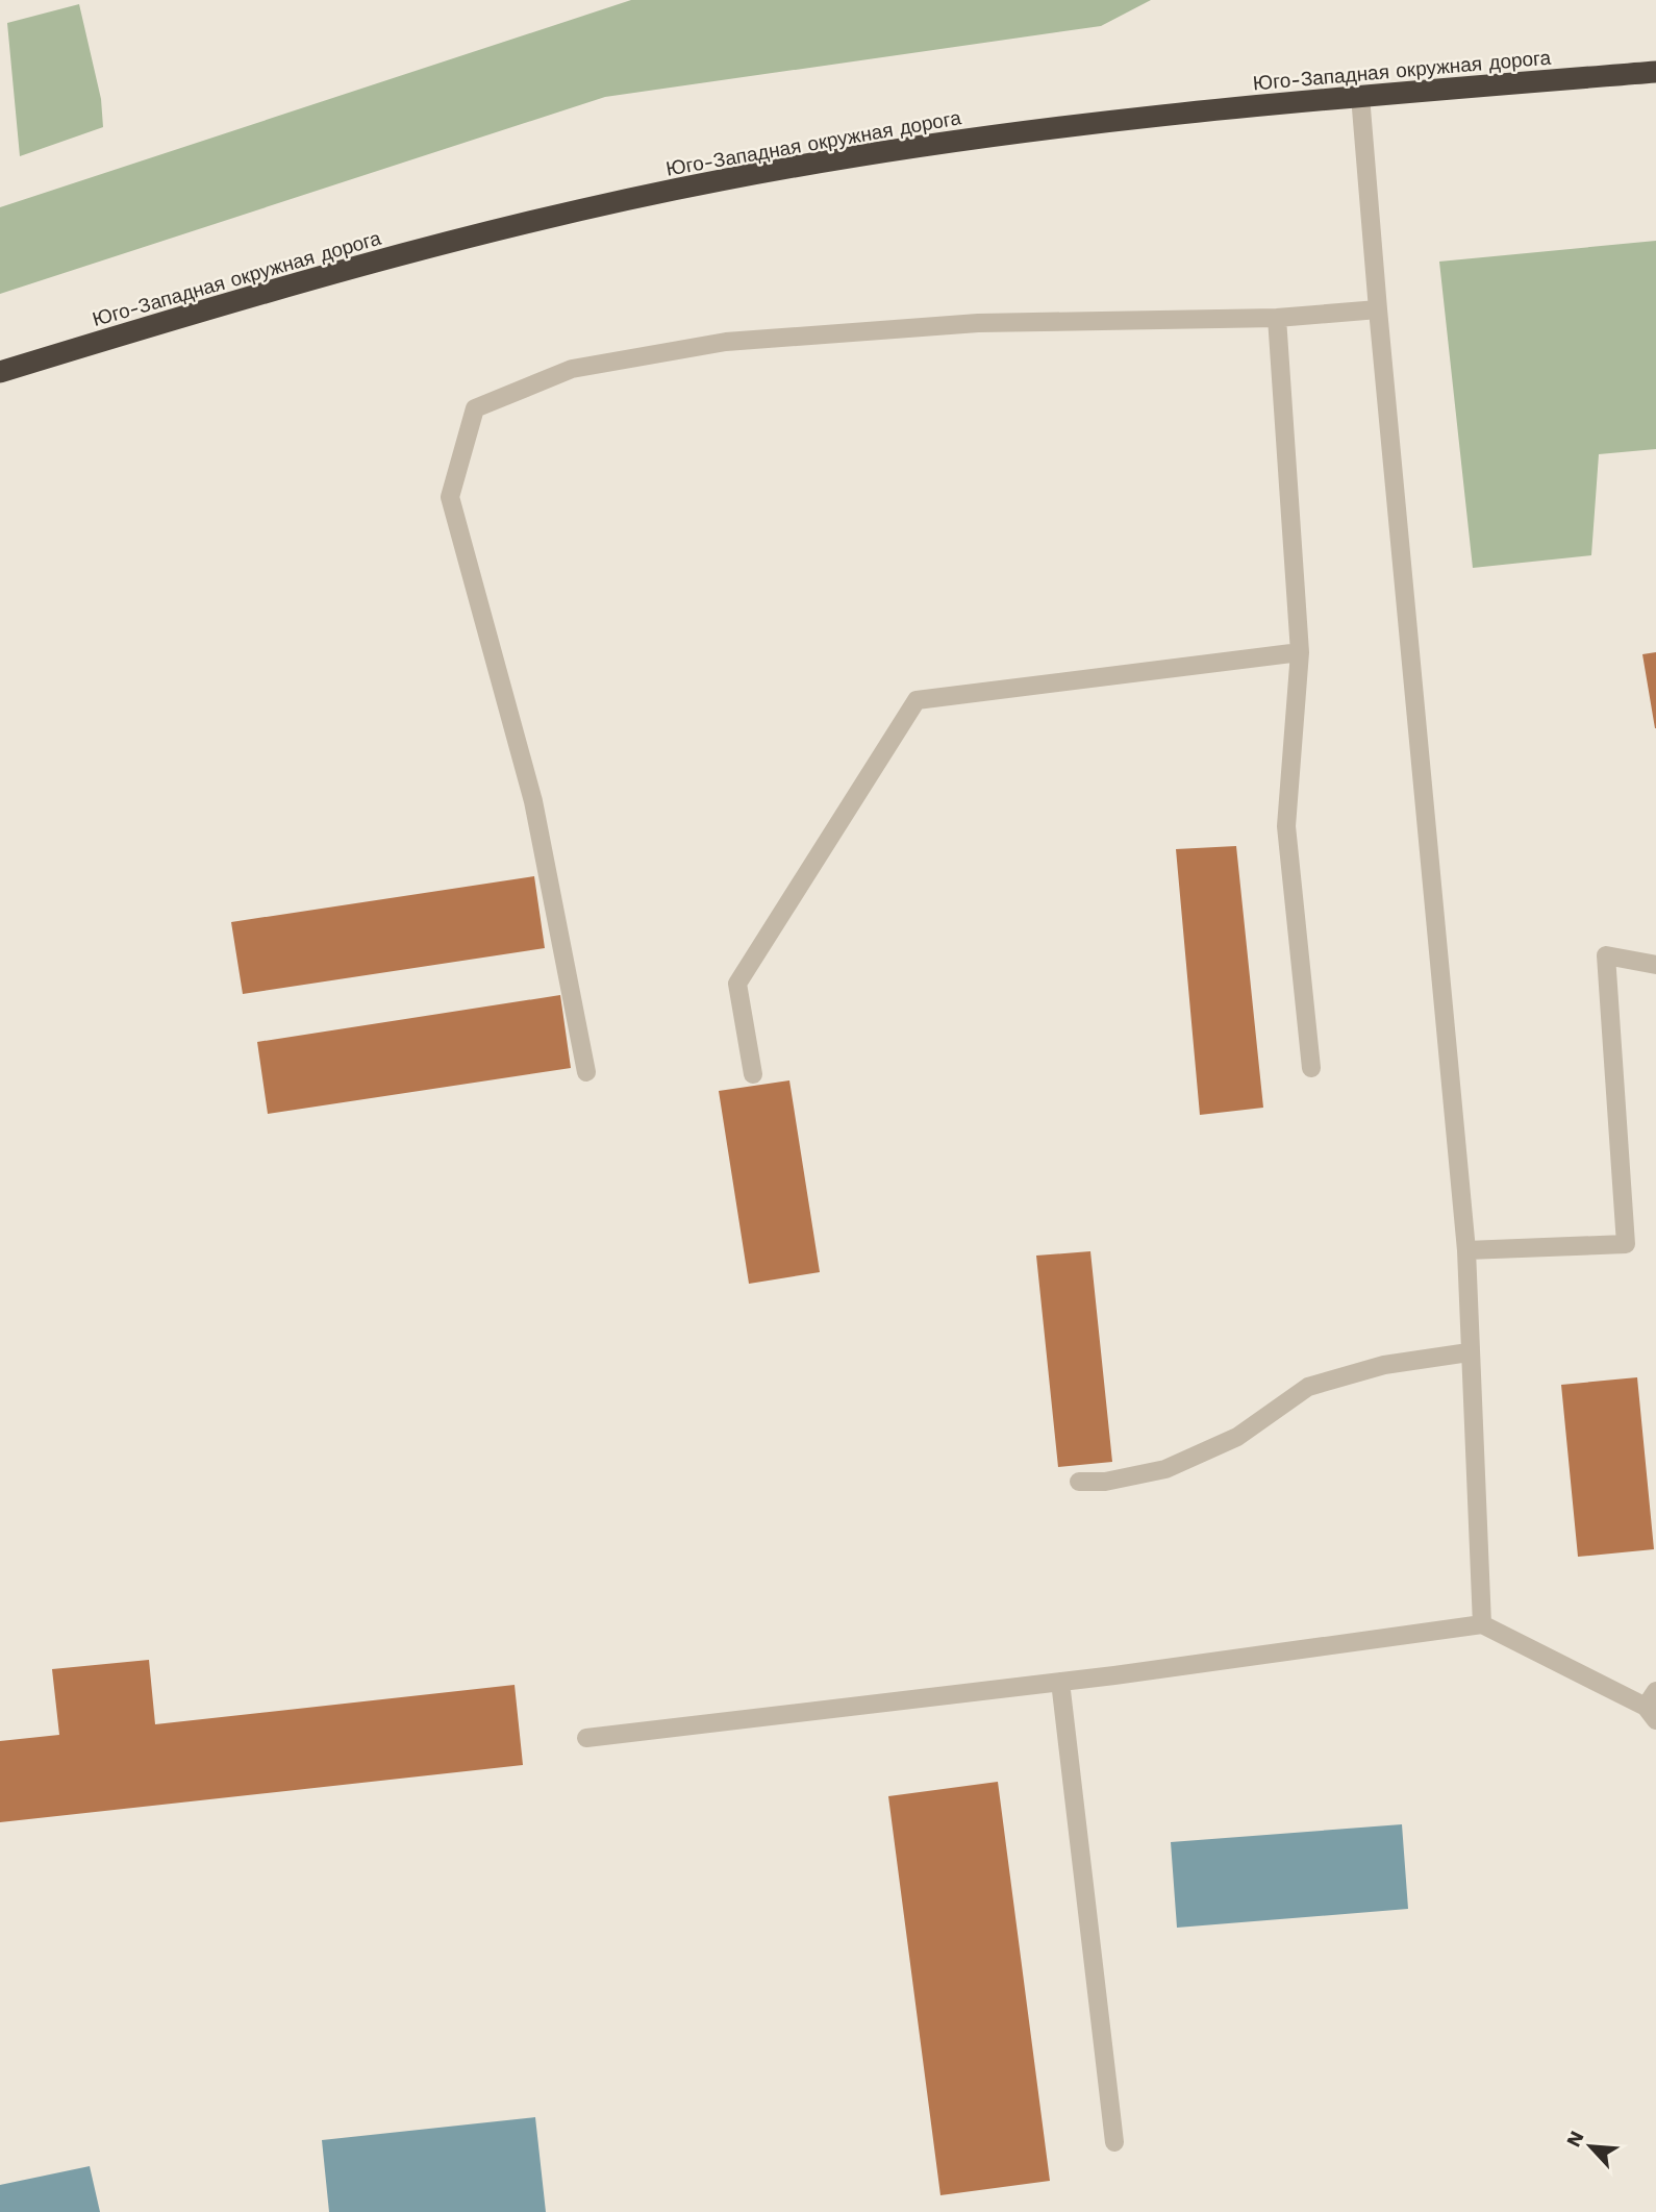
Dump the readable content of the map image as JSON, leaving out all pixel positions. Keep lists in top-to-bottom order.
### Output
{
  "streets": {
    "highway": ["Юго-Западная окружная дорога"]
  },
  "north": "top left"
}
